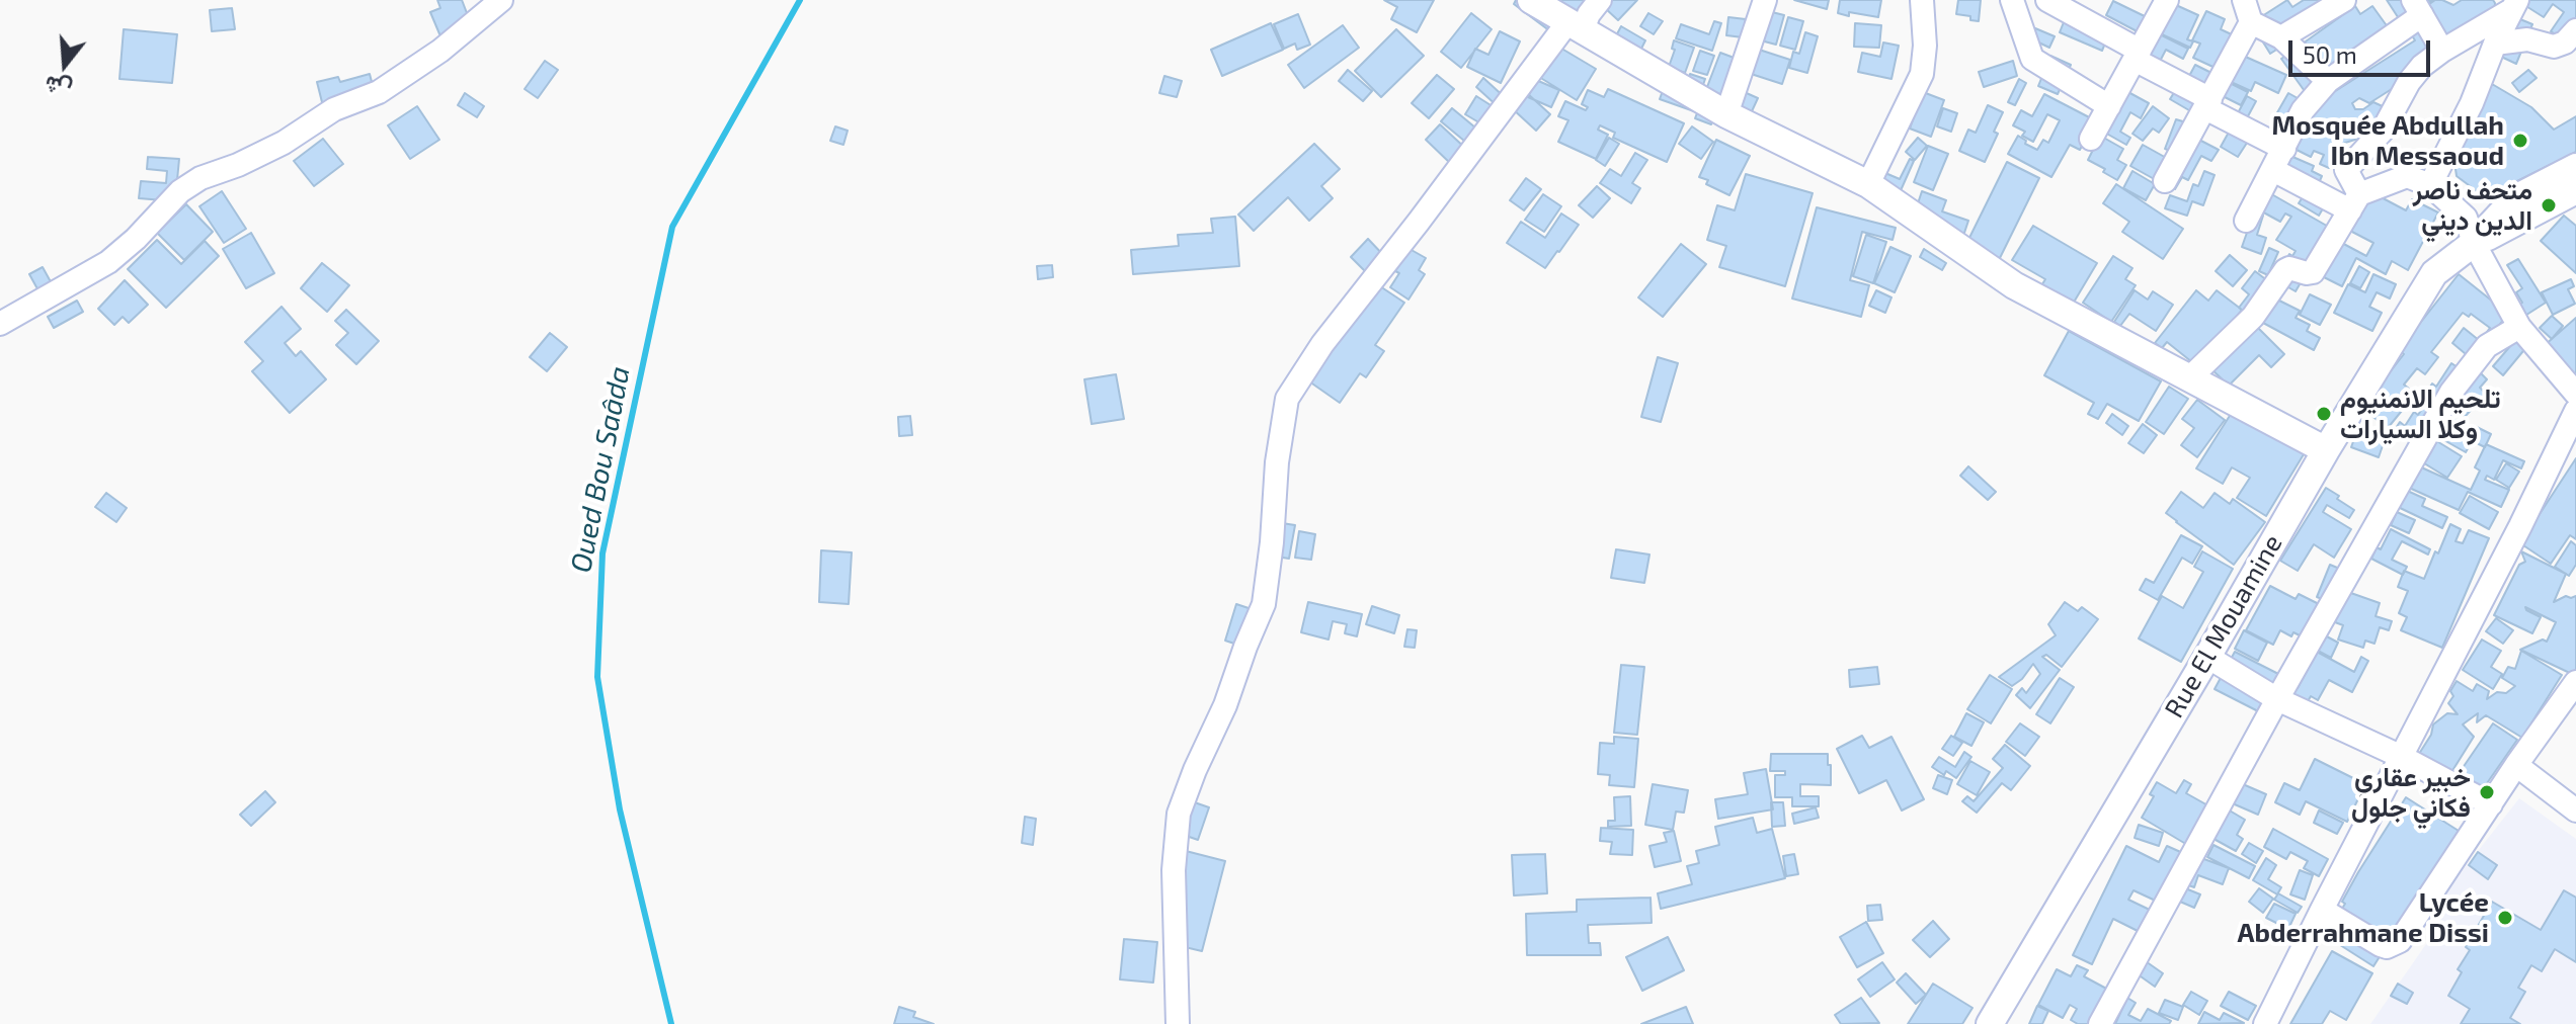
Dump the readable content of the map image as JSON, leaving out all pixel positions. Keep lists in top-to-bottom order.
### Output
{
  "streets": {
    "main road": ["Rue El Mouamine"]
  },
  "water": ["Oued Bou Saâda"],
  "places": [
    "Mosquée Abdullah Ibn Messaoud",
    "متحف ناصر الدين ديني",
    "تلحيم الانمنيوم وكلا السيارات",
    "خبير عقاري فكاني جلول",
    "Lycée Abderrahmane Dissi"
  ],
  "scale_bar": "50 m",
  "north": "bottom"
}
